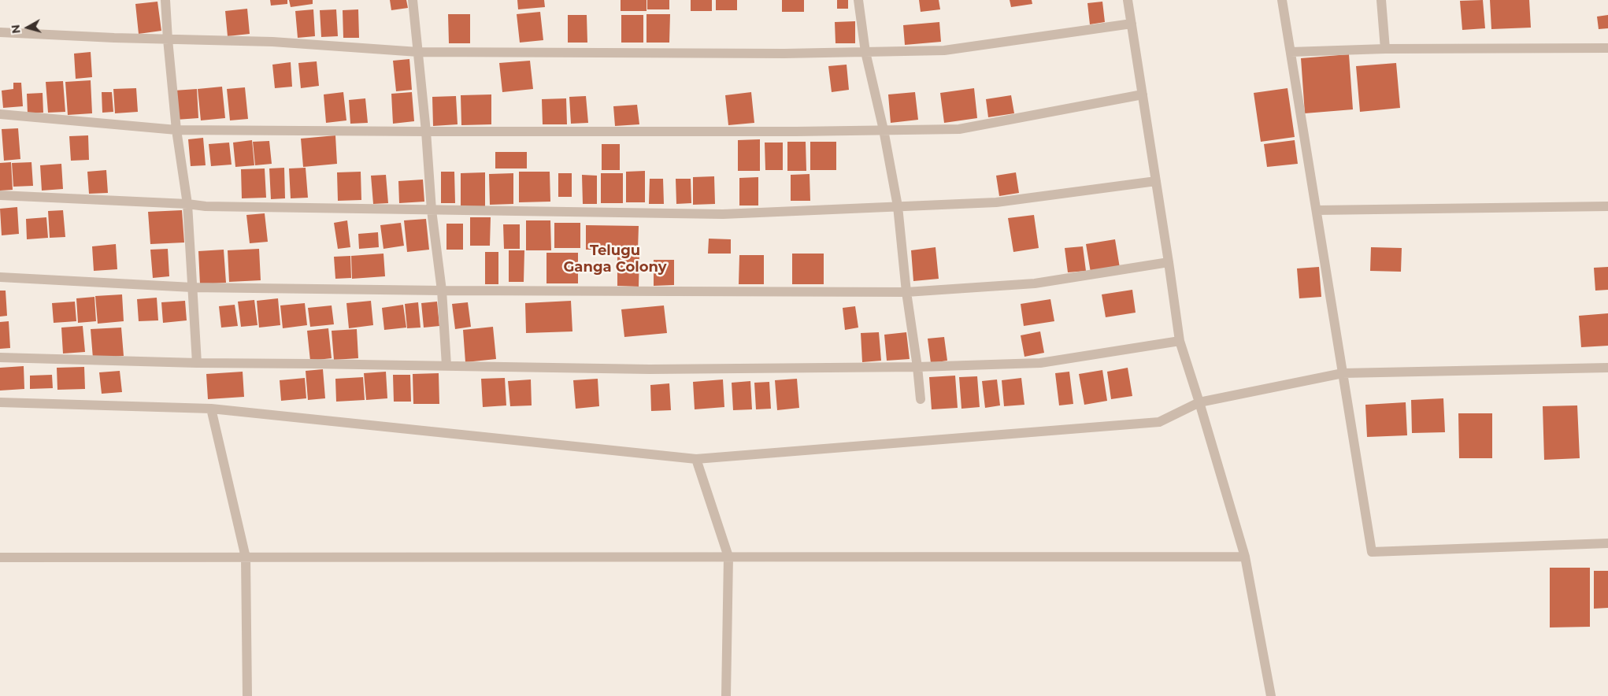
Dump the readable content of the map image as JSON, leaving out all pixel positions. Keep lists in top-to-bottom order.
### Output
{
  "districts": ["Telugu Ganga Colony"],
  "north": "left"
}
